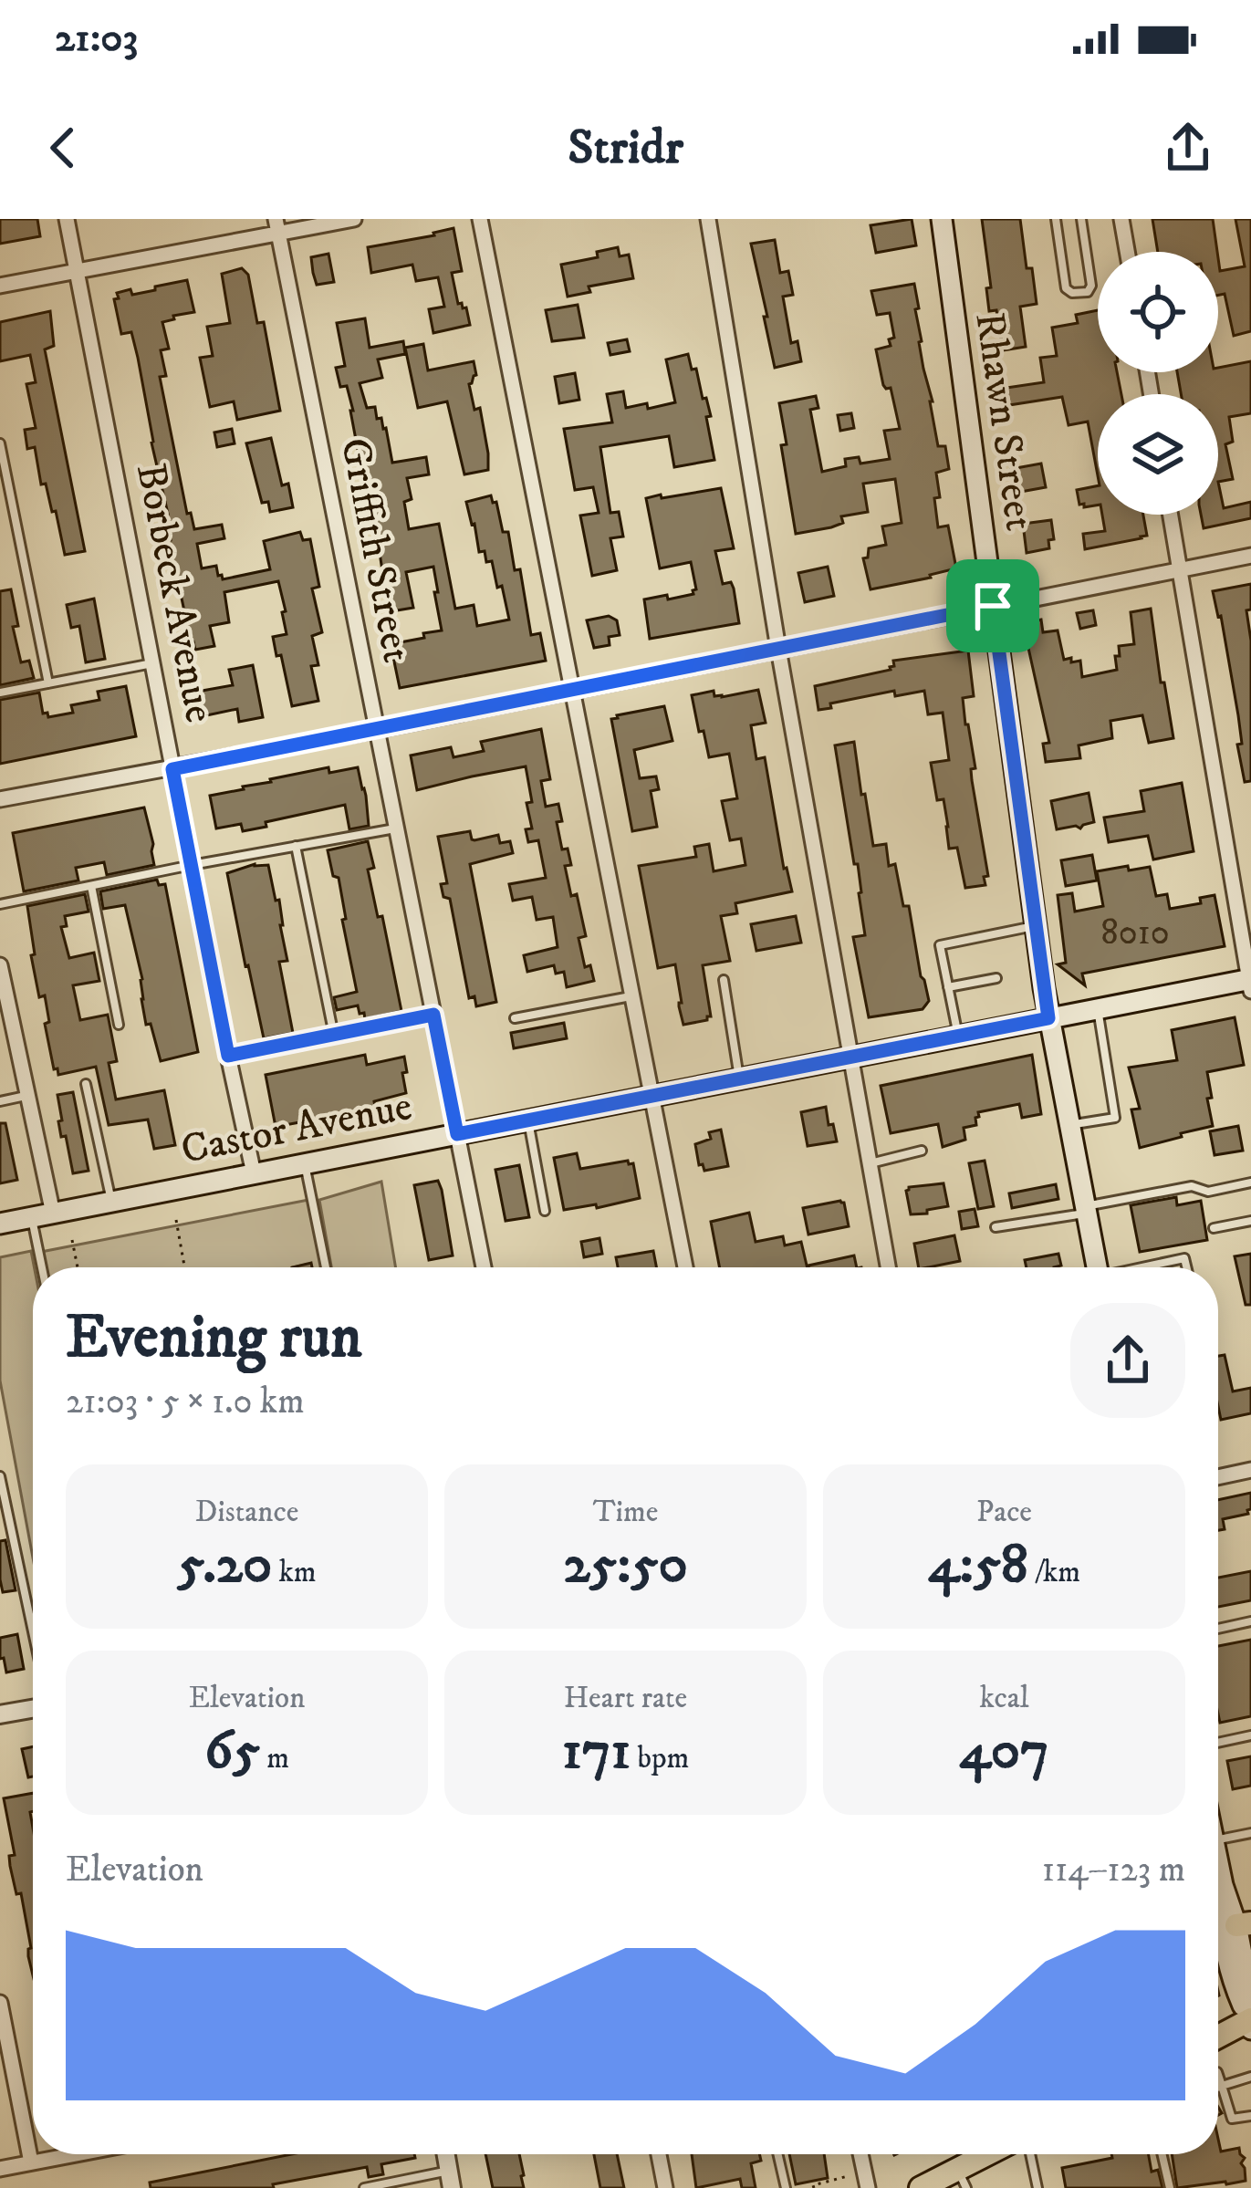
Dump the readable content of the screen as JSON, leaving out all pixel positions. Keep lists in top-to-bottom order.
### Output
{
  "streets": {
    "main road": ["Rhawn Street", "Castor Avenue"],
    "street": ["Griffith Street", "Borbeck Avenue"]
  },
  "crossings": [
    ["Rhawn Street", "Castor Avenue"],
    ["Griffith Street", "Castor Avenue"],
    ["Borbeck Avenue", "Castor Avenue"]
  ],
  "house_numbers": ["8010"],
  "page": {
    "status": "21:03",
    "header": "Stridr",
    "heading": ["Evening run", "21:03 · 5 × 1.0 km"],
    "stats": [
      ["Distance", "5.20 km"],
      ["Time", "25:50"],
      ["Pace", "4:58 /km"],
      ["Elevation", "65 m"],
      ["Heart rate", "171 bpm"],
      ["kcal", "407"]
    ],
    "chart": ["Elevation", "114–123 m"]
  }
}
